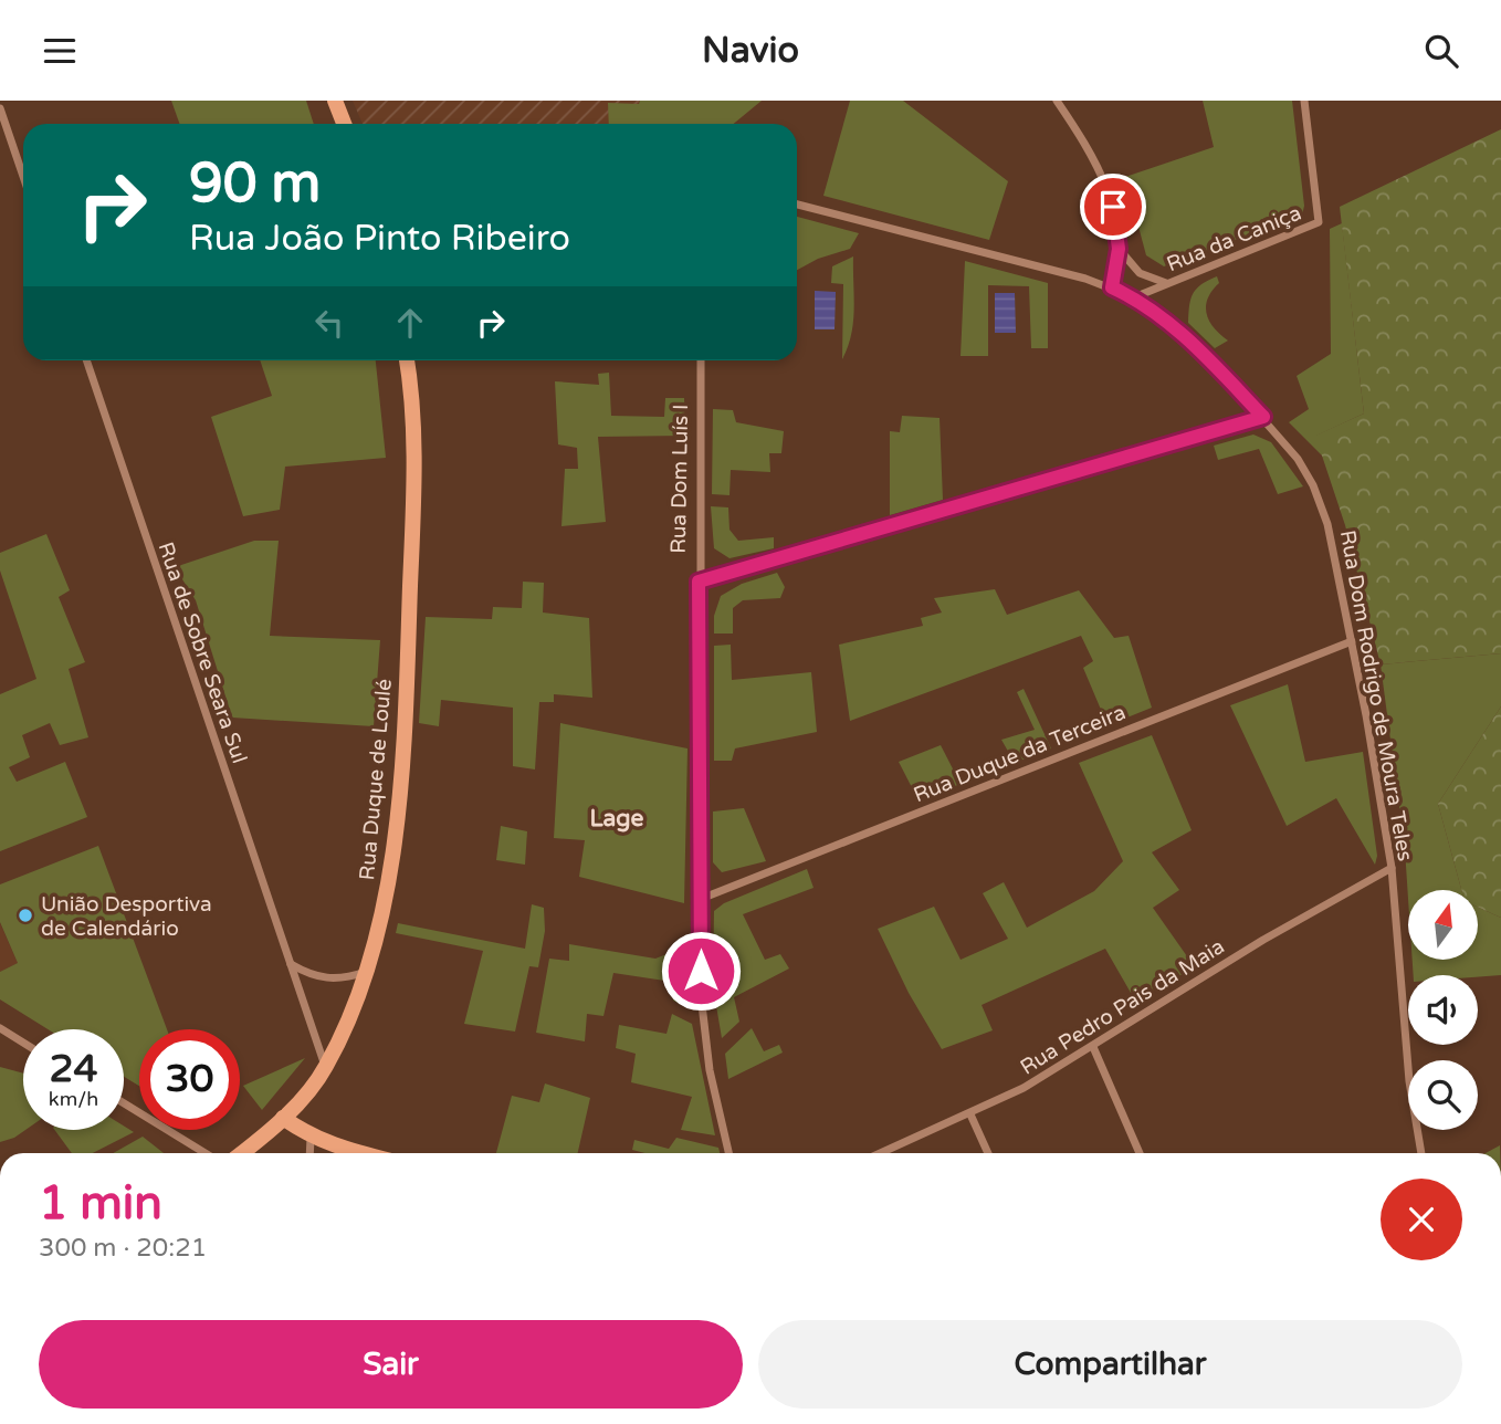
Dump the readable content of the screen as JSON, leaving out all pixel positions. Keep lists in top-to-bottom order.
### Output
{
  "streets": {
    "street": [
      "Rua da Caniça",
      "Rua Dom Luís I",
      "Rua de Sobre Seara Sul",
      "Rua Dom Rodrigo de Moura Teles",
      "Rua Duque da Terceira",
      "Rua Duque de Loulé",
      "Rua Pedro Pais da Maia"
    ]
  },
  "crossings": [
    ["Rua da Caniça", "Rua Dom Rodrigo de Moura Teles"],
    ["Rua Dom Luís I", "Rua Duque da Terceira"],
    ["Rua de Sobre Seara Sul", "Rua Duque de Loulé"],
    ["Rua Dom Rodrigo de Moura Teles", "Rua Duque da Terceira"],
    ["Rua Dom Rodrigo de Moura Teles", "Rua Pedro Pais da Maia"]
  ],
  "districts": ["Lage"],
  "places": ["União Desportiva de Calendário"],
  "north": "top",
  "page": {
    "header": "Navio",
    "turn": ["90 m", "Rua João Pinto Ribeiro"],
    "speed": "24 km/h",
    "limit": "30",
    "heading": ["1 min", "300 m · 20:21"],
    "buttons": ["Sair", "Compartilhar"]
  }
}
